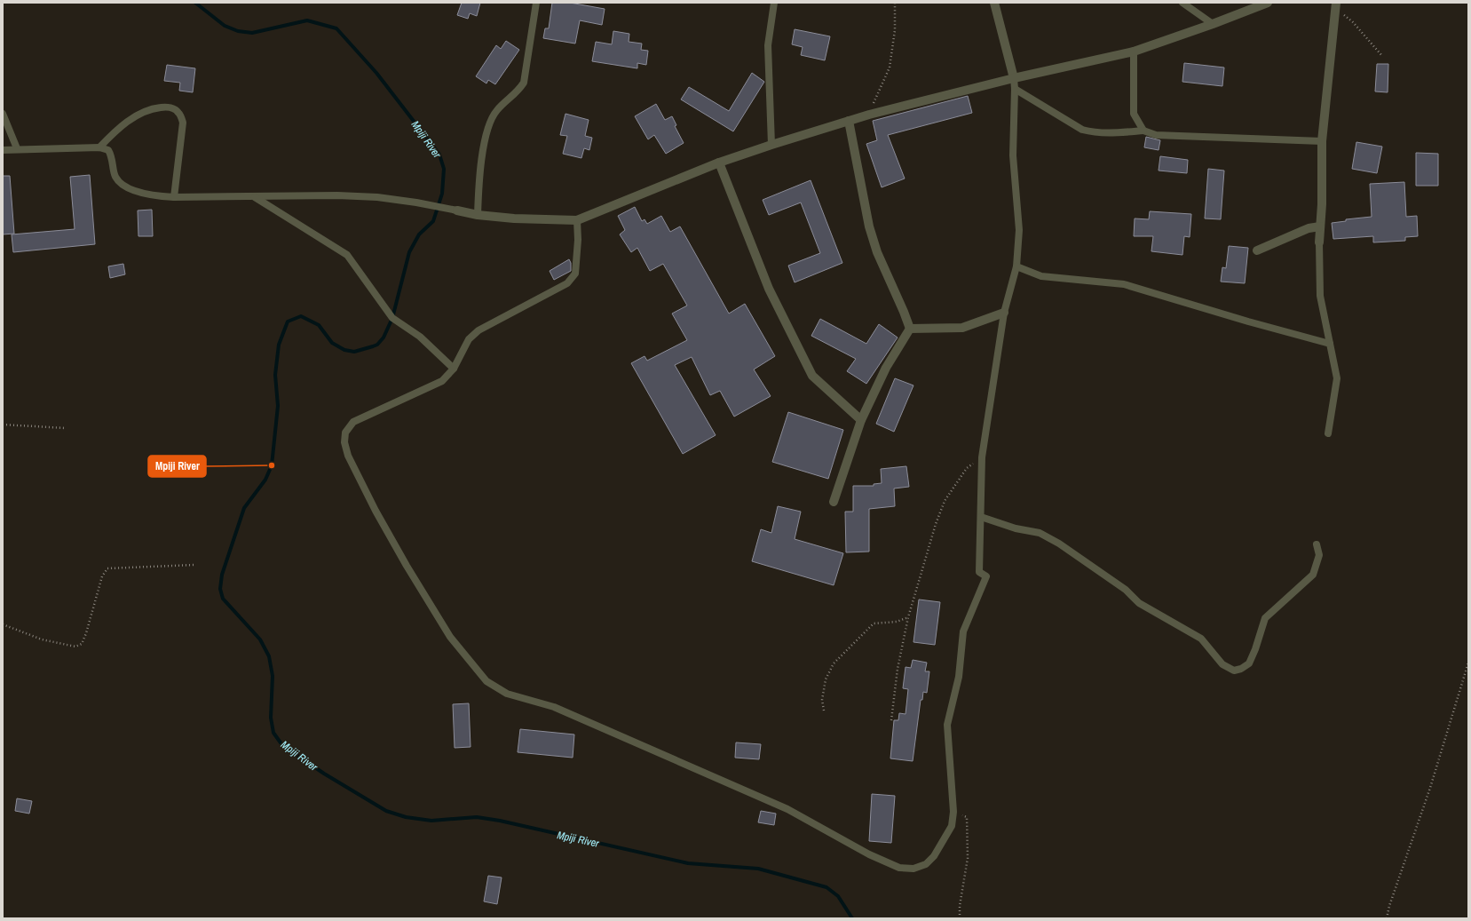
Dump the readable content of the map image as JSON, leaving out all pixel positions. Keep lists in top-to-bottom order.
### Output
{
  "water": ["Mpiji River"],
  "places": ["Mpiji River"]
}
